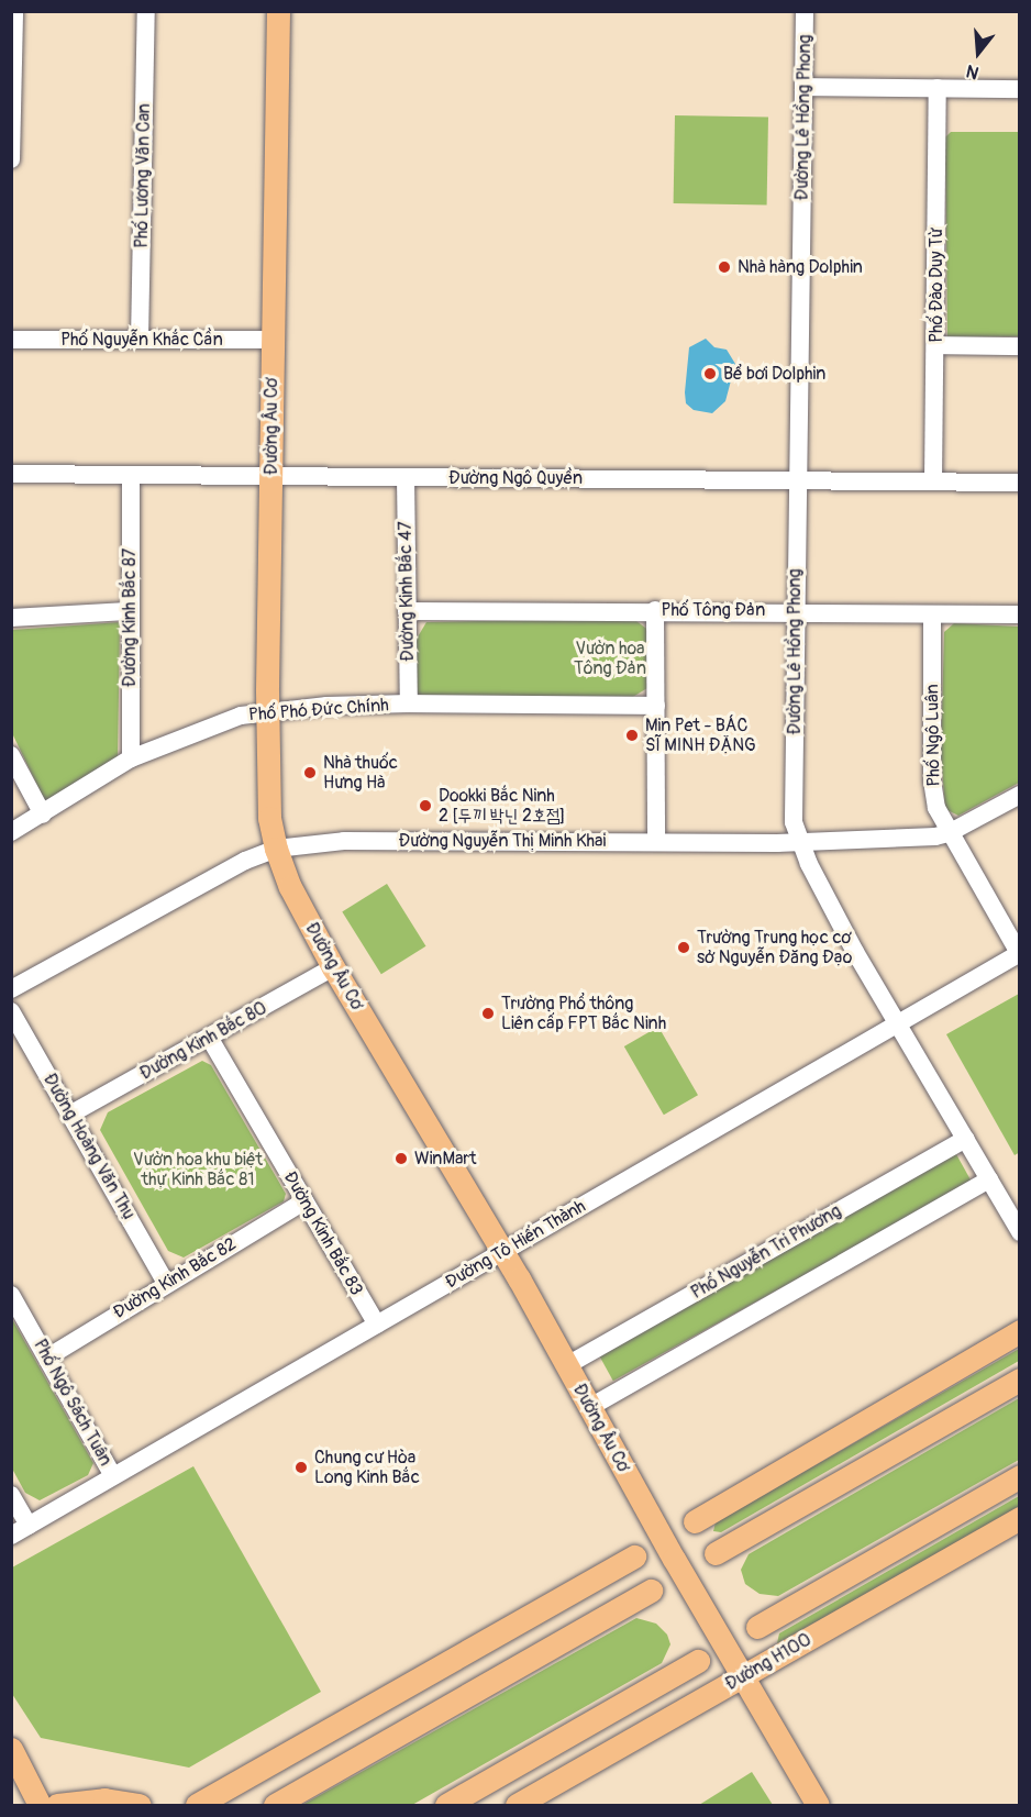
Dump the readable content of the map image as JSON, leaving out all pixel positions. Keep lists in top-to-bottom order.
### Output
{
  "streets": {
    "main road": ["Đường Âu Cơ", "Đường H100"],
    "street": [
      "Đường Lê Hồng Phong",
      "Phố Lương Văn Can",
      "Phố Đào Duy Từ",
      "Phố Nguyễn Khắc Cần",
      "Đường Ngô Quyền",
      "Đường Kinh Bắc 47",
      "Phố Tông Đản",
      "Đường Kinh Bắc 87",
      "Phố Phó Đức Chính",
      "Phố Ngô Luân",
      "Đường Nguyễn Thị Minh Khai",
      "Đường Kinh Bắc 80",
      "Đường Hoàng Văn Thụ",
      "Đường Kinh Bắc 83",
      "Đường Tô Hiến Thành",
      "Phố Nguyễn Tri Phương",
      "Đường Kinh Bắc 82",
      "Phố Ngô Sách Tuân"
    ]
  },
  "crossings": [
    ["Đường Lê Hồng Phong", "Đường Ngô Quyền"],
    ["Đường Lê Hồng Phong", "Phố Tông Đản"],
    ["Đường Lê Hồng Phong", "Đường Nguyễn Thị Minh Khai"],
    ["Đường Lê Hồng Phong", "Đường Tô Hiến Thành"],
    ["Đường Lê Hồng Phong", "Phố Nguyễn Tri Phương"],
    ["Phố Lương Văn Can", "Phố Nguyễn Khắc Cần"],
    ["Phố Đào Duy Từ", "Đường Ngô Quyền"],
    ["Phố Nguyễn Khắc Cần", "Đường Âu Cơ"],
    ["Đường Âu Cơ", "Đường Ngô Quyền"],
    ["Đường Âu Cơ", "Phố Phó Đức Chính"],
    ["Đường Âu Cơ", "Đường Nguyễn Thị Minh Khai"],
    ["Đường Âu Cơ", "Đường Kinh Bắc 80"],
    ["Đường Âu Cơ", "Đường Tô Hiến Thành"],
    ["Đường Âu Cơ", "Phố Nguyễn Tri Phương"],
    ["Đường Âu Cơ", "Đường H100"],
    ["Đường Ngô Quyền", "Đường Kinh Bắc 47"],
    ["Đường Ngô Quyền", "Đường Kinh Bắc 87"],
    ["Đường Kinh Bắc 47", "Phố Tông Đản"],
    ["Đường Kinh Bắc 47", "Phố Phó Đức Chính"],
    ["Phố Tông Đản", "Phố Ngô Luân"],
    ["Đường Kinh Bắc 87", "Phố Phó Đức Chính"],
    ["Phố Ngô Luân", "Đường Nguyễn Thị Minh Khai"],
    ["Phố Ngô Luân", "Đường Tô Hiến Thành"],
    ["Đường Kinh Bắc 80", "Đường Hoàng Văn Thụ"],
    ["Đường Kinh Bắc 80", "Đường Kinh Bắc 83"],
    ["Đường Hoàng Văn Thụ", "Đường Kinh Bắc 82"],
    ["Đường Kinh Bắc 83", "Đường Tô Hiến Thành"],
    ["Đường Kinh Bắc 83", "Đường Kinh Bắc 82"],
    ["Đường Tô Hiến Thành", "Phố Ngô Sách Tuân"],
    ["Đường Kinh Bắc 82", "Phố Ngô Sách Tuân"]
  ],
  "parks": ["Vườn hoa Tông Đản", "Vườn hoa khu biệt thự Kinh Bắc 81"],
  "places": [
    "Nhà hàng Dolphin",
    "Bể bơi Dolphin",
    "Min Pet - BÁC SĨ MINH ĐẶNG",
    "Nhà thuốc Hưng Hà",
    "Dookki Bắc Ninh 2 [두끼 박닌 2호점]",
    "Trường Trung học cơ sở Nguyễn Đăng Đạo",
    "Trường Phổ thông Liên cấp FPT Bắc Ninh",
    "WinMart",
    "Chung cư Hòa Long Kinh Bắc"
  ],
  "north": "bottom"
}
